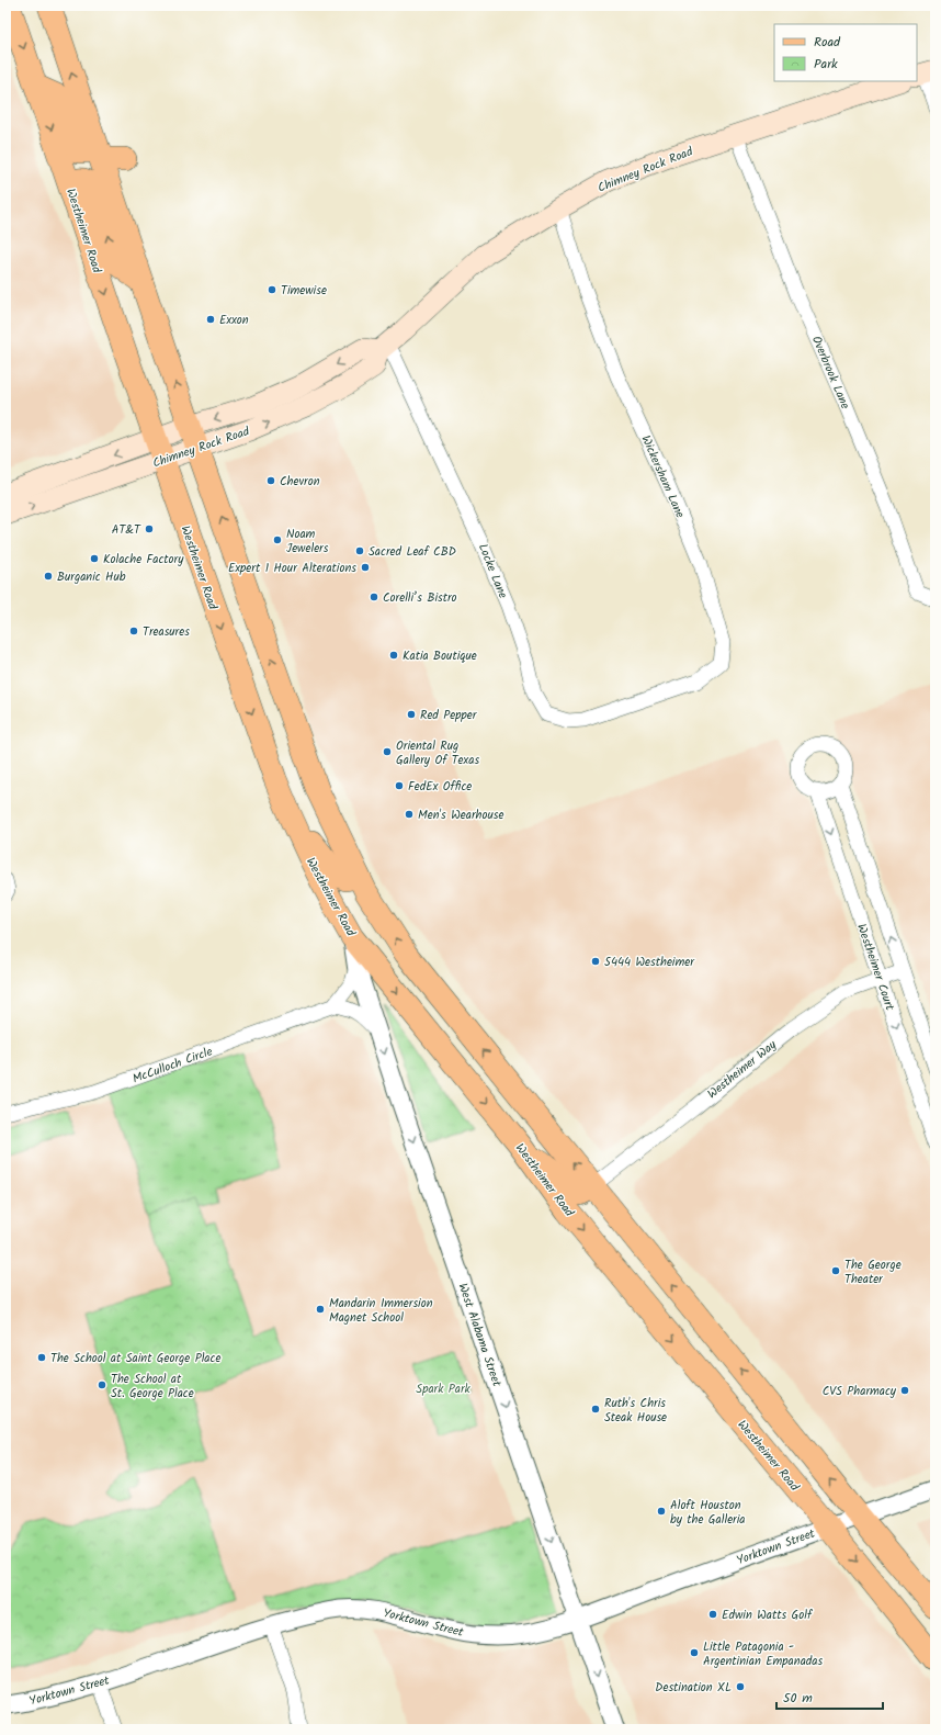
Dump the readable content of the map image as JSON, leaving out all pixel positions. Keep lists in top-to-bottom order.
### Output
{
  "streets": {
    "main road": ["Chimney Rock Road", "Westheimer Road"],
    "street": [
      "Overbrook Lane",
      "Wickersham Lane",
      "Locke Lane",
      "Westheimer Court",
      "McCulloch Circle",
      "Westheimer Way",
      "West Alabama Street",
      "Yorktown Street"
    ]
  },
  "crossings": [
    ["Chimney Rock Road", "Westheimer Road"],
    ["Chimney Rock Road", "Overbrook Lane"],
    ["Chimney Rock Road", "Wickersham Lane"],
    ["Chimney Rock Road", "Locke Lane"],
    ["Westheimer Road", "West Alabama Street"],
    ["Westheimer Road", "Yorktown Street"],
    ["Wickersham Lane", "Locke Lane"],
    ["Westheimer Court", "Westheimer Way"],
    ["West Alabama Street", "Yorktown Street"]
  ],
  "one_way": ["West Alabama Street"],
  "parks": ["Spark Park"],
  "places": [
    "Timewise",
    "Exxon",
    "Chevron",
    "AT&T",
    "Noam Jewelers",
    "Sacred Leaf CBD",
    "Kolache Factory",
    "Expert 1 Hour Alterations",
    "Burganic Hub",
    "Corelli’s Bistro",
    "Treasures",
    "Katia Boutique",
    "Red Pepper",
    "Oriental Rug Gallery Of Texas",
    "FedEx Office",
    "Men's Wearhouse",
    "5444 Westheimer",
    "The George Theater",
    "Mandarin Immersion Magnet School",
    "The School at Saint George Place",
    "The School at St. George Place",
    "CVS Pharmacy",
    "Ruth's Chris Steak House",
    "Aloft Houston by the Galleria",
    "Edwin Watts Golf",
    "Little Patagonia - Argentinian Empanadas",
    "Destination XL"
  ],
  "legend": ["Road", "Park"],
  "scale_bar": "50 m"
}
